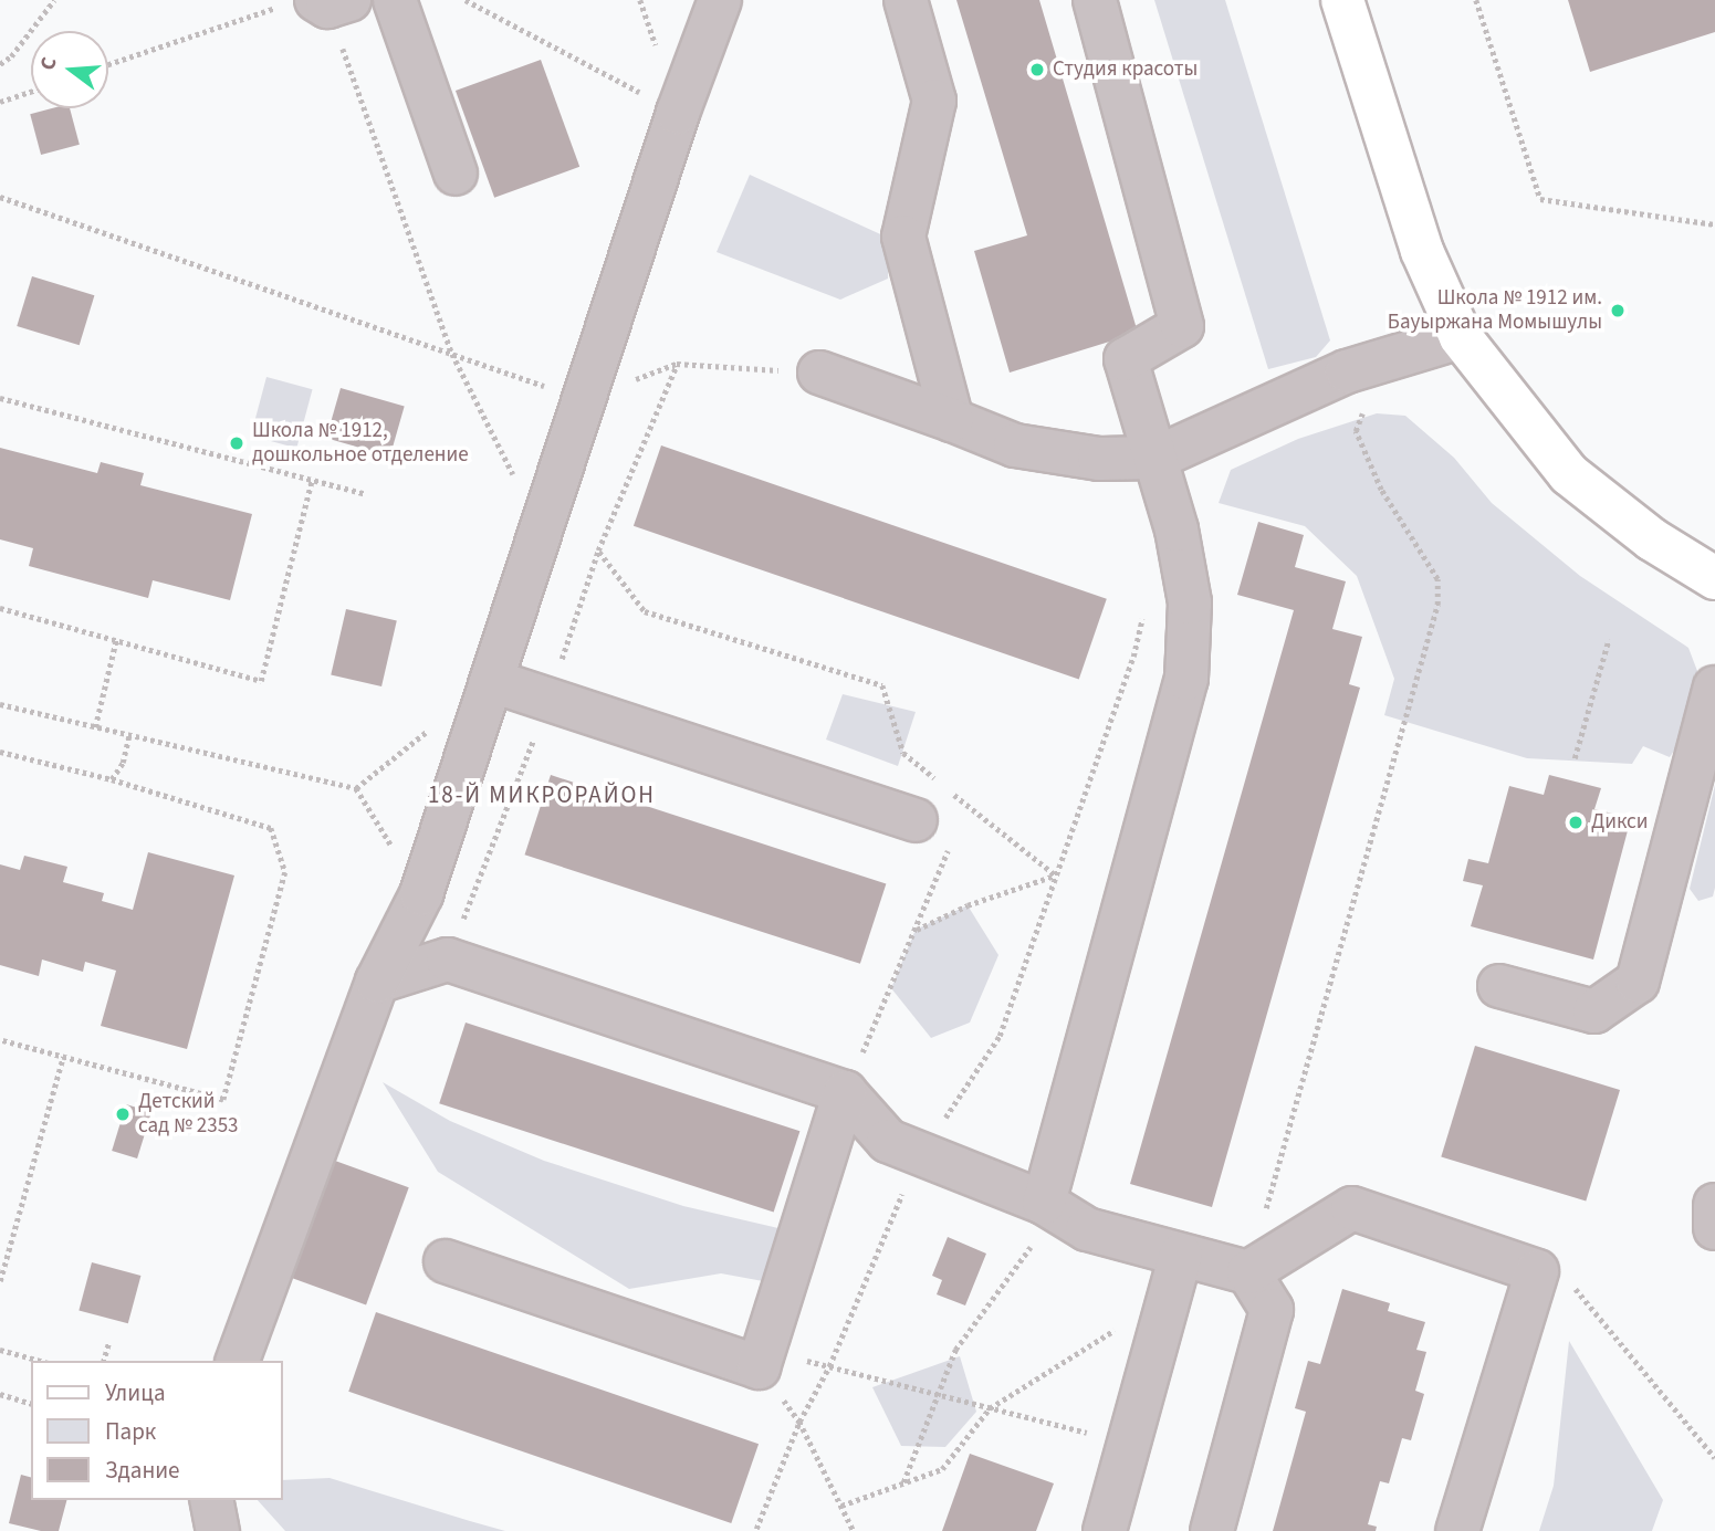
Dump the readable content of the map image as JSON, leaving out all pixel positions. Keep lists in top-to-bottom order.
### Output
{
  "districts": ["18-Й МИКРОРАЙОН"],
  "places": [
    "Студия красоты",
    "Школа № 1912 им. Бауыржана Момышулы",
    "Школа № 1912, дошкольное отделение",
    "Дикси",
    "Детский сад № 2353"
  ],
  "legend": ["Улица", "Парк", "Здание"],
  "north": "left"
}
